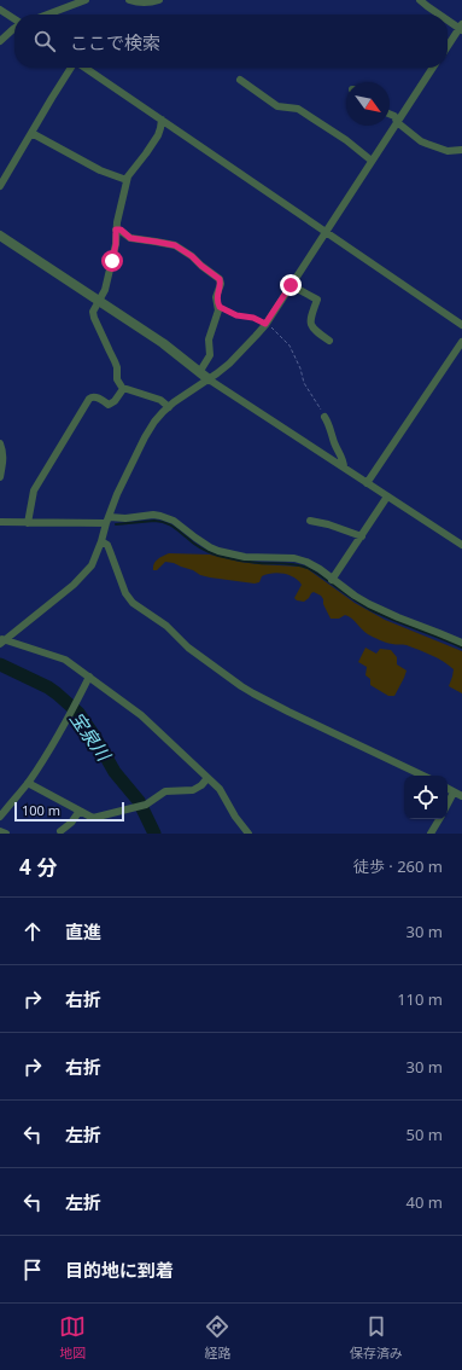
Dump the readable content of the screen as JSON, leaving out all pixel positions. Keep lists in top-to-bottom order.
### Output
{
  "water": ["宝泉川"],
  "scale_bar": "100 m",
  "north": "bottom right",
  "page": {
    "search": "ここで検索",
    "scale": "100 m",
    "heading": ["4 分", "徒歩 · 260 m"],
    "list": [
      ["直進", "30 m"],
      ["右折", "110 m"],
      ["右折", "30 m"],
      ["左折", "50 m"],
      ["左折", "40 m"],
      "目的地に到着"
    ],
    "nav": ["地図", "経路", "保存済み"]
  }
}
